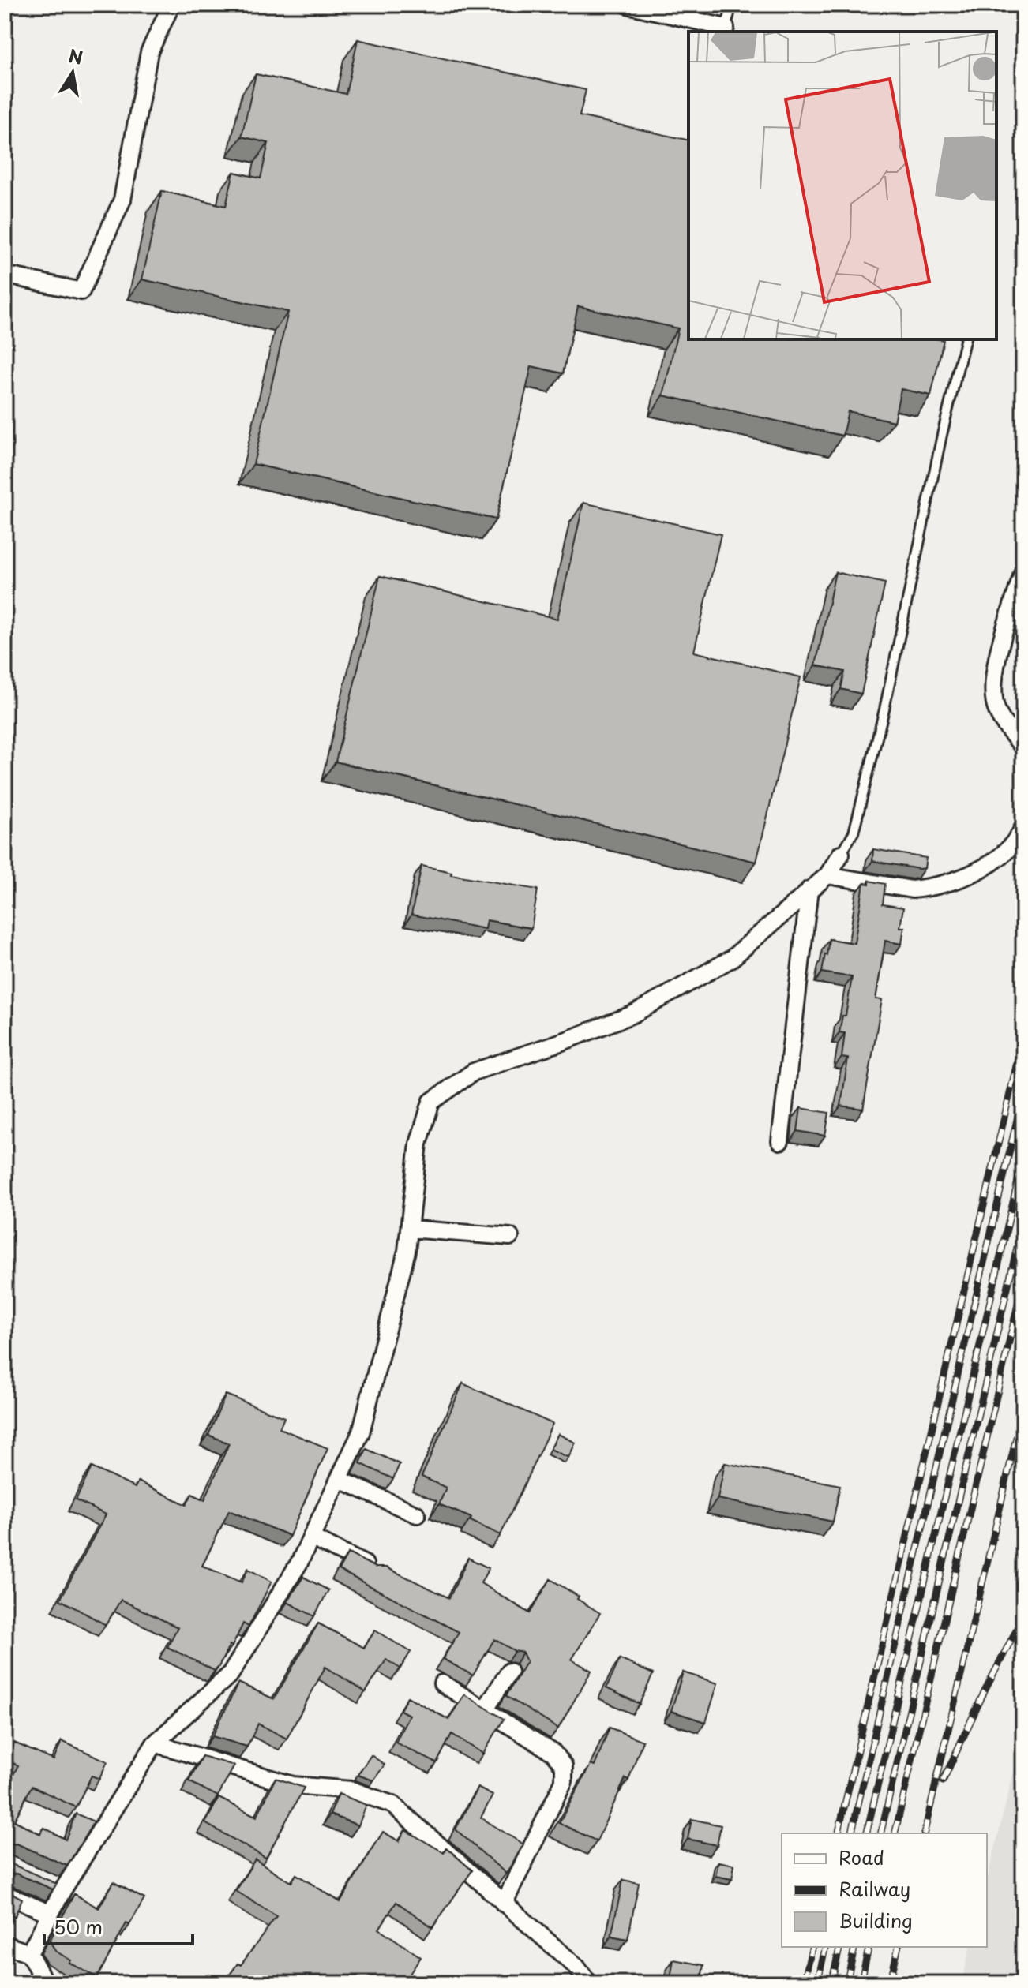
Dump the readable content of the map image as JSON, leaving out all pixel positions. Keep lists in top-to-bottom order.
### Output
{
  "legend": ["Road", "Railway", "Building"],
  "scale_bar": "50 m",
  "north": "top"
}
